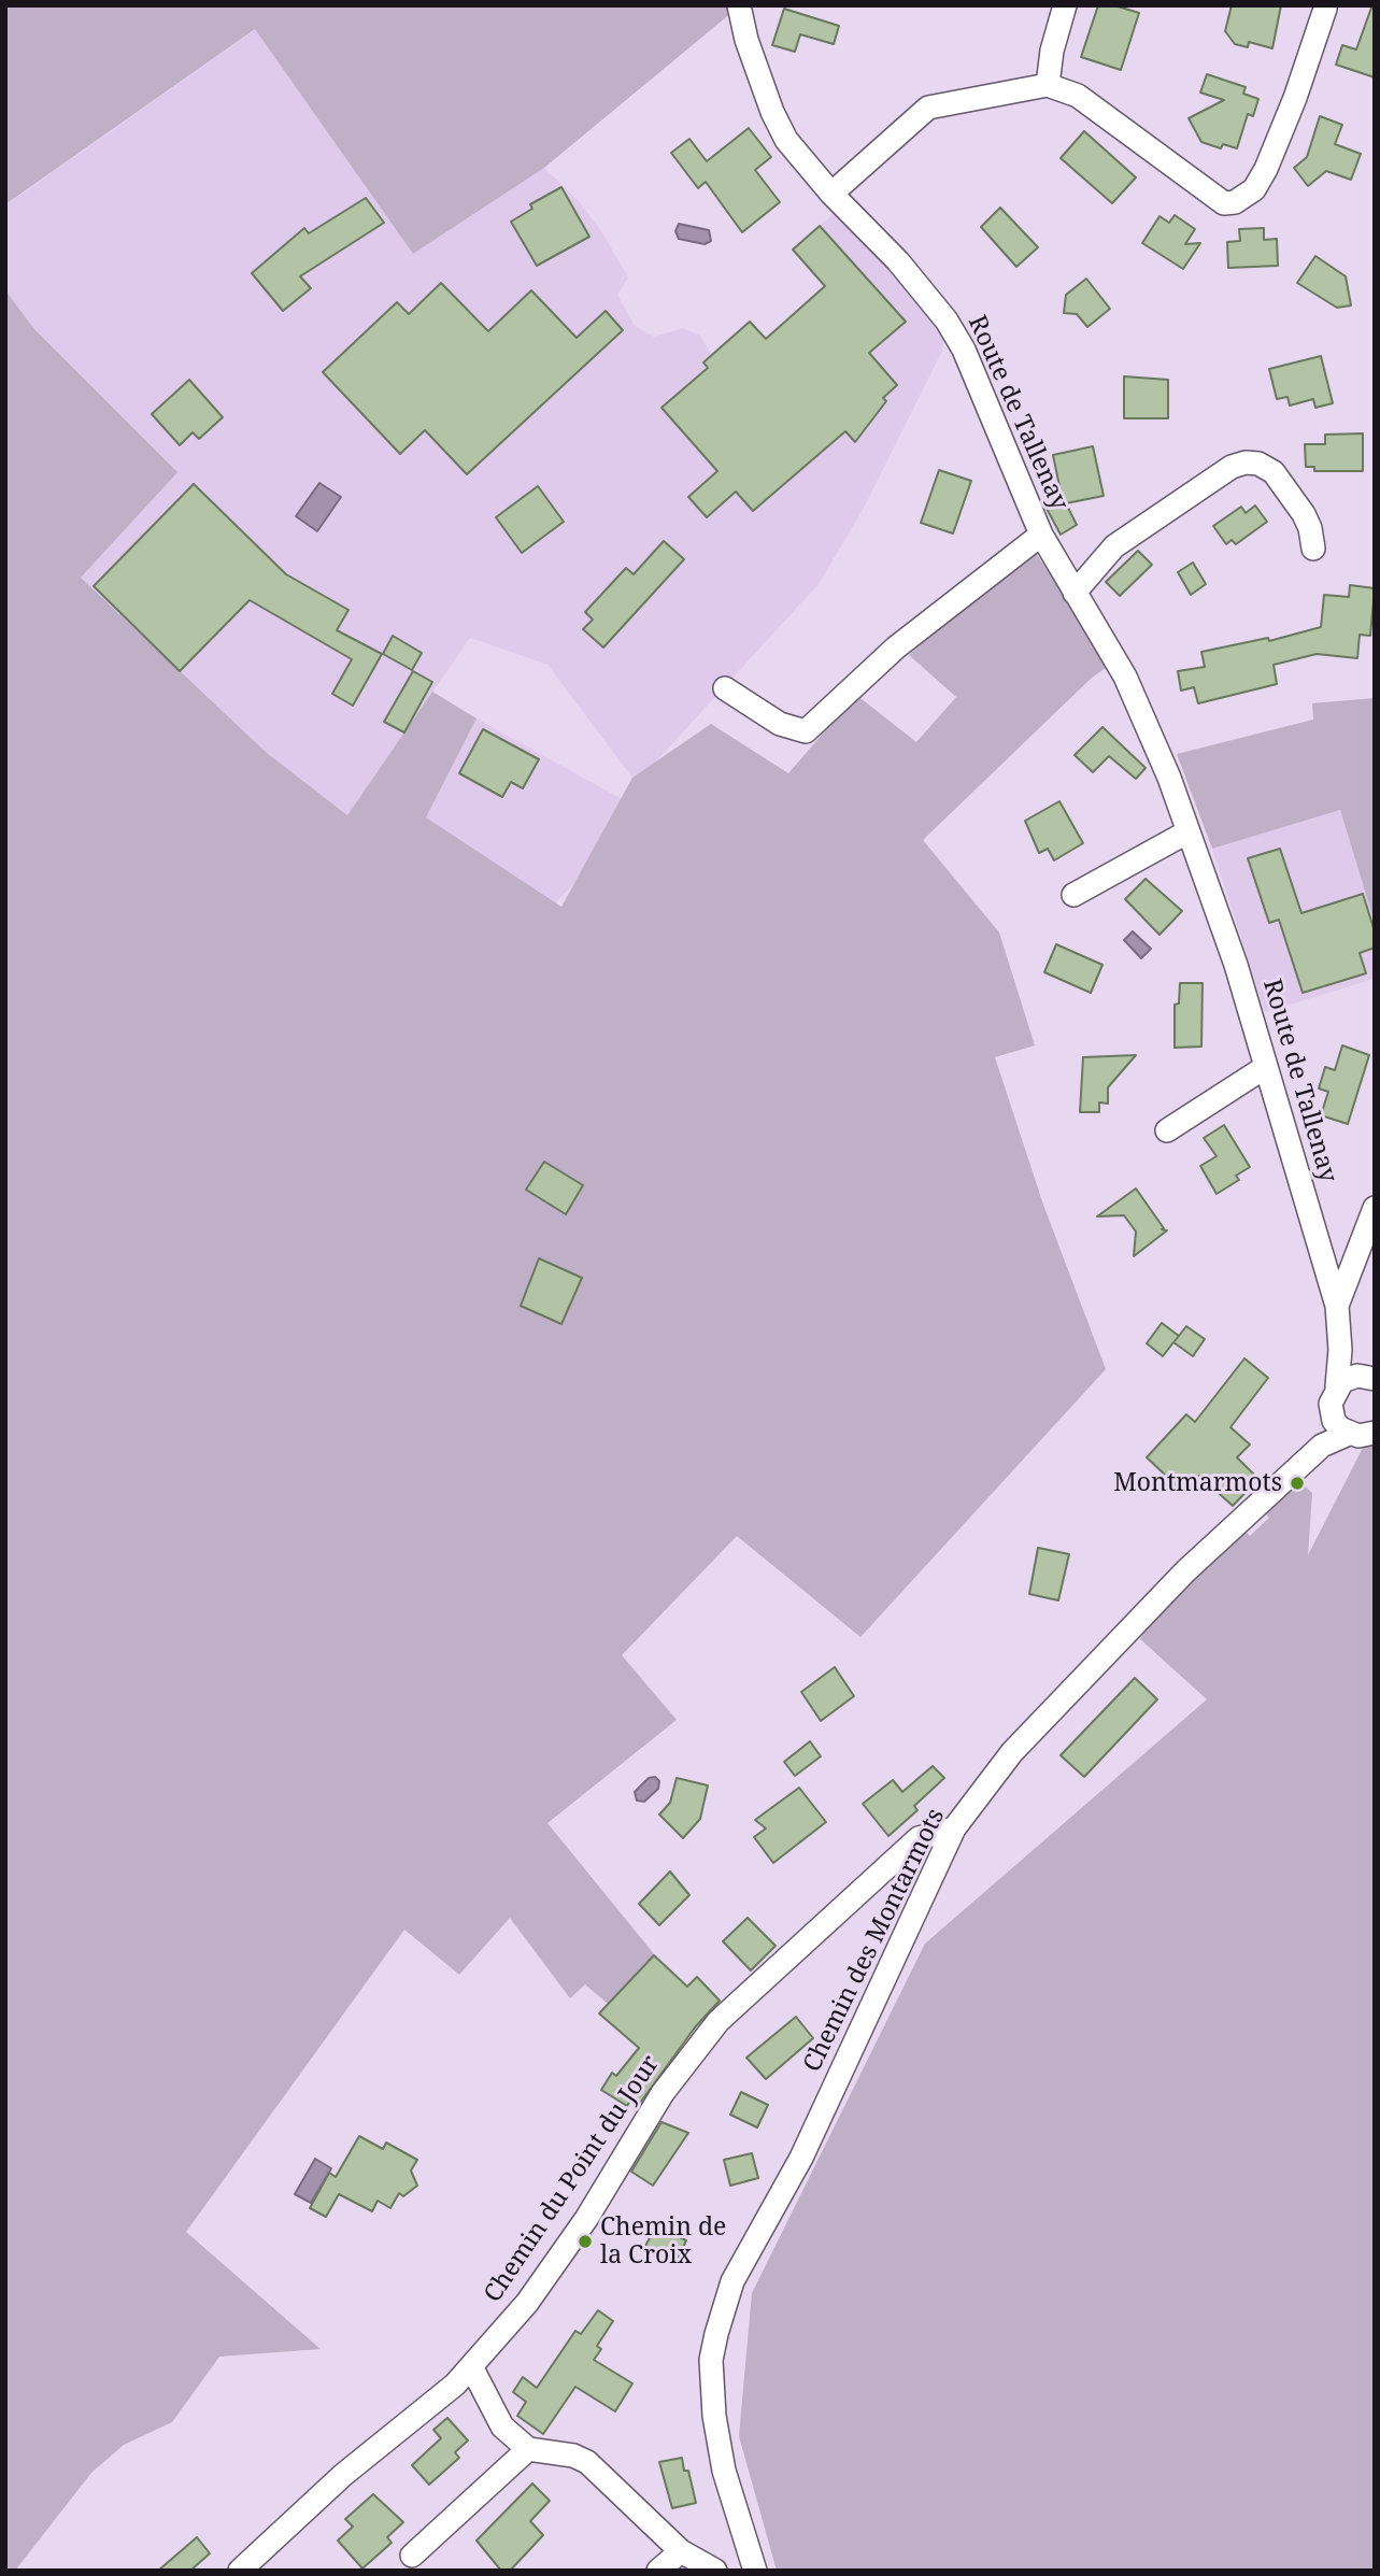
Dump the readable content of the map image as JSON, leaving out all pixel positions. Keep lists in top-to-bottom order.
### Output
{
  "streets": {
    "street": ["Route de Tallenay", "Chemin des Montarmots", "Chemin du Point du Jour"]
  },
  "crossings": [
    ["Route de Tallenay", "Chemin des Montarmots"],
    ["Chemin des Montarmots", "Chemin du Point du Jour"]
  ],
  "places": ["Montmarmots", "Chemin de la Croix"]
}
